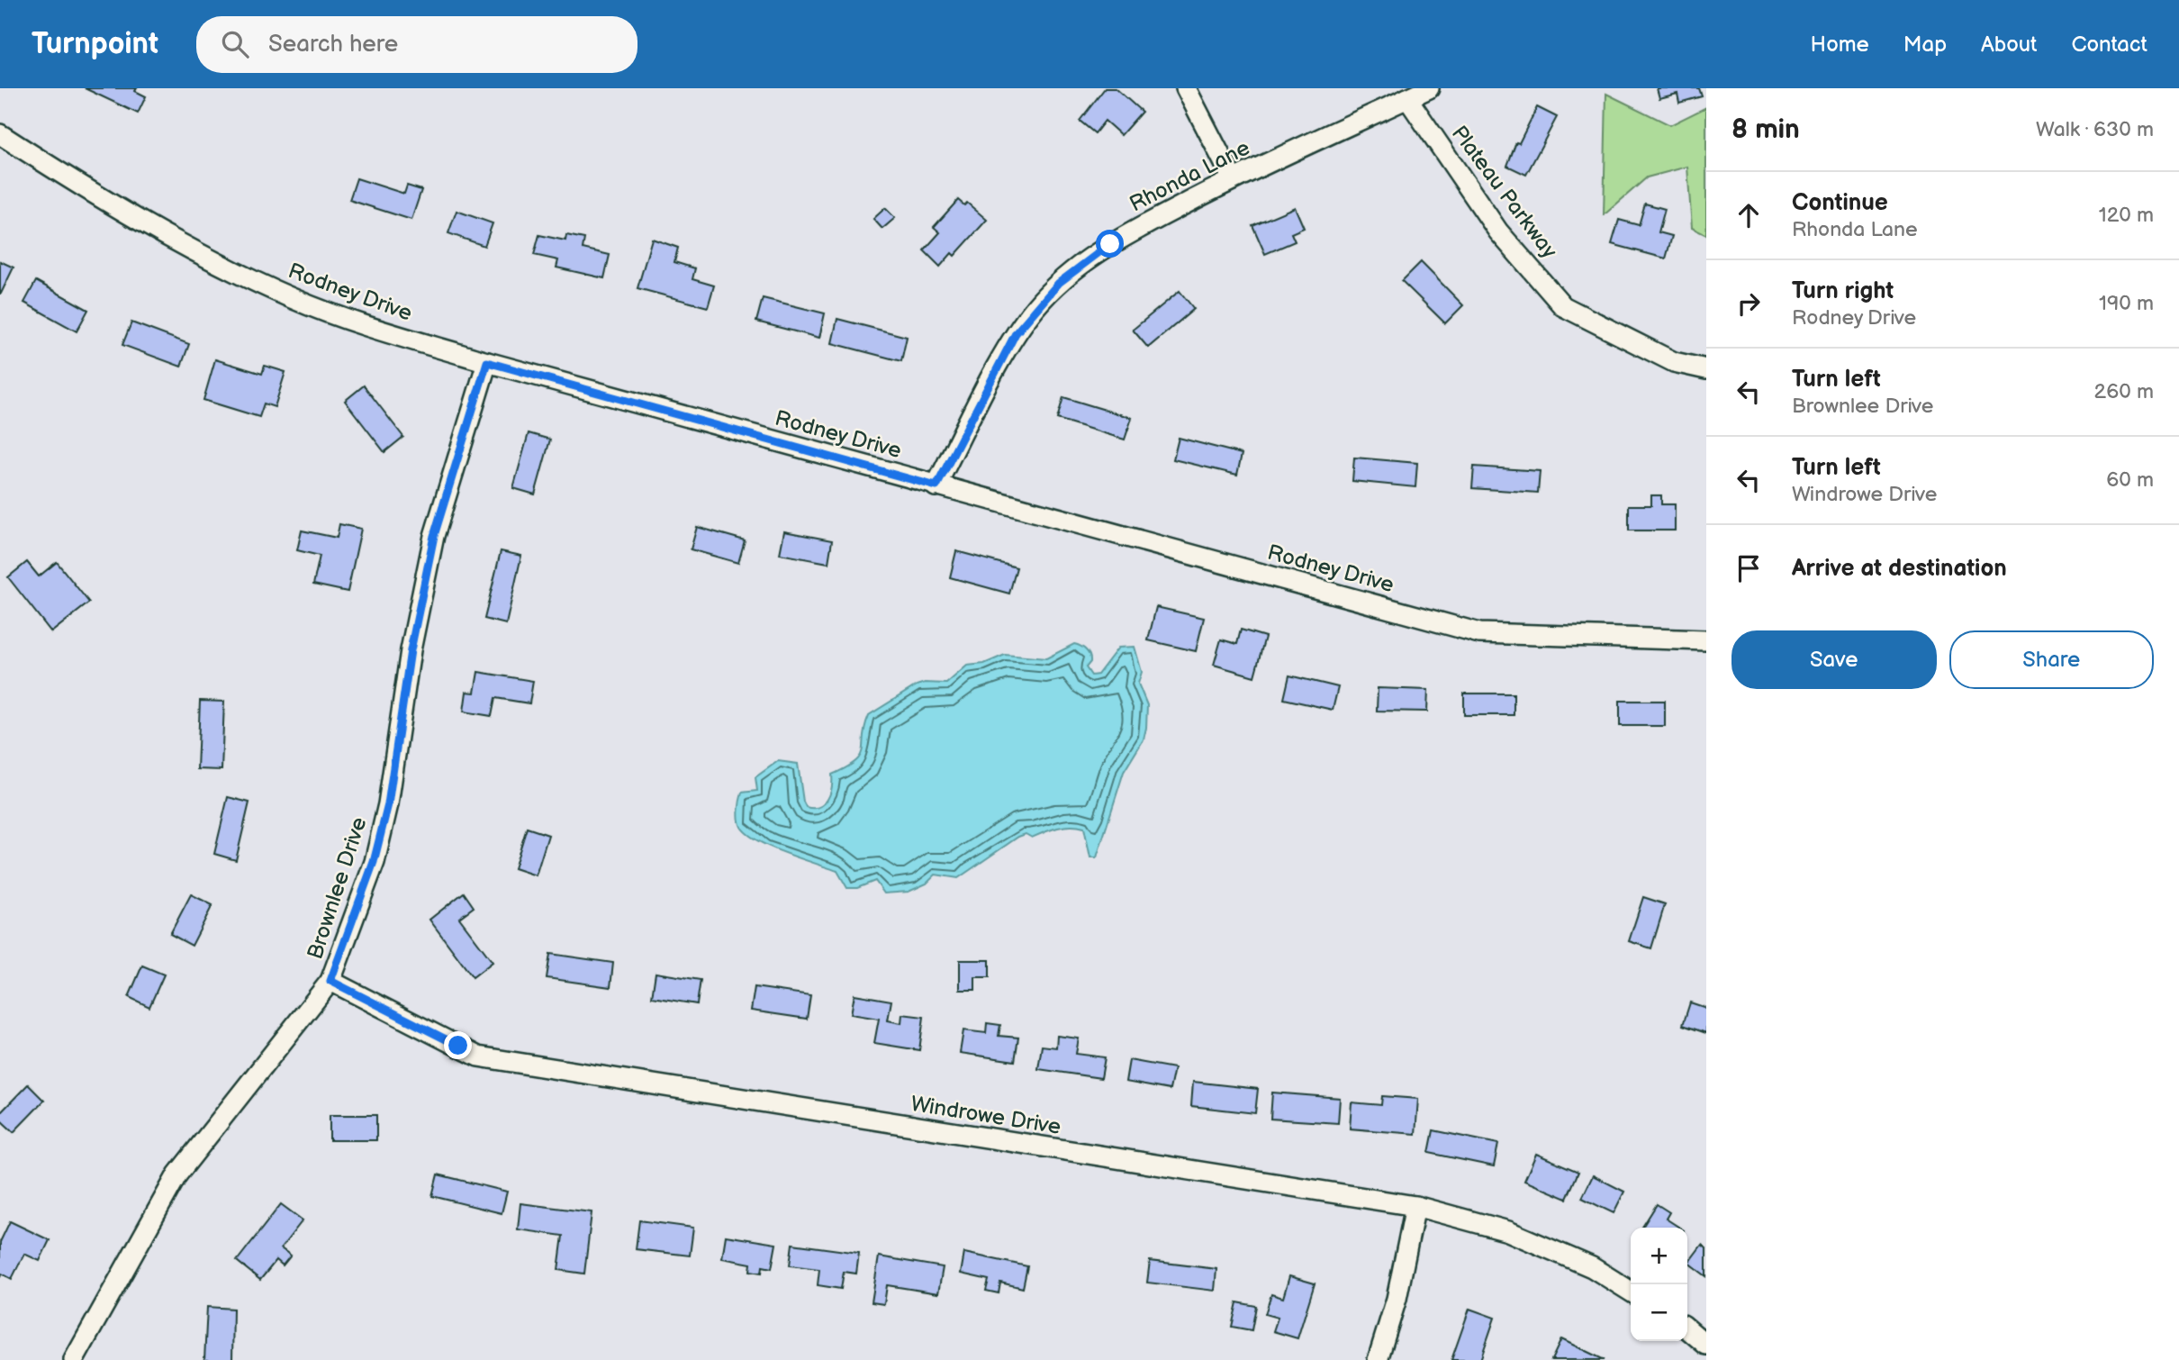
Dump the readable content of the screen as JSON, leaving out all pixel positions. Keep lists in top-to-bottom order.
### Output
{
  "streets": {
    "street": [
      "Rhonda Lane",
      "Plateau Parkway",
      "Rodney Drive",
      "Brownlee Drive",
      "Windrowe Drive"
    ]
  },
  "crossings": [
    ["Rhonda Lane", "Plateau Parkway"],
    ["Rhonda Lane", "Rodney Drive"],
    ["Rodney Drive", "Brownlee Drive"],
    ["Brownlee Drive", "Windrowe Drive"]
  ],
  "page": {
    "header": "Turnpoint",
    "search": "Search here",
    "nav": [
      "Home",
      "Map",
      "About",
      "Contact"
    ],
    "heading": ["8 min", "Walk · 630 m"],
    "list": [
      ["Continue", "Rhonda Lane", "120 m"],
      ["Turn right", "Rodney Drive", "190 m"],
      ["Turn left", "Brownlee Drive", "260 m"],
      ["Turn left", "Windrowe Drive", "60 m"],
      "Arrive at destination"
    ],
    "buttons": ["Save", "Share"],
    "map_buttons": ["+", "−"]
  }
}
